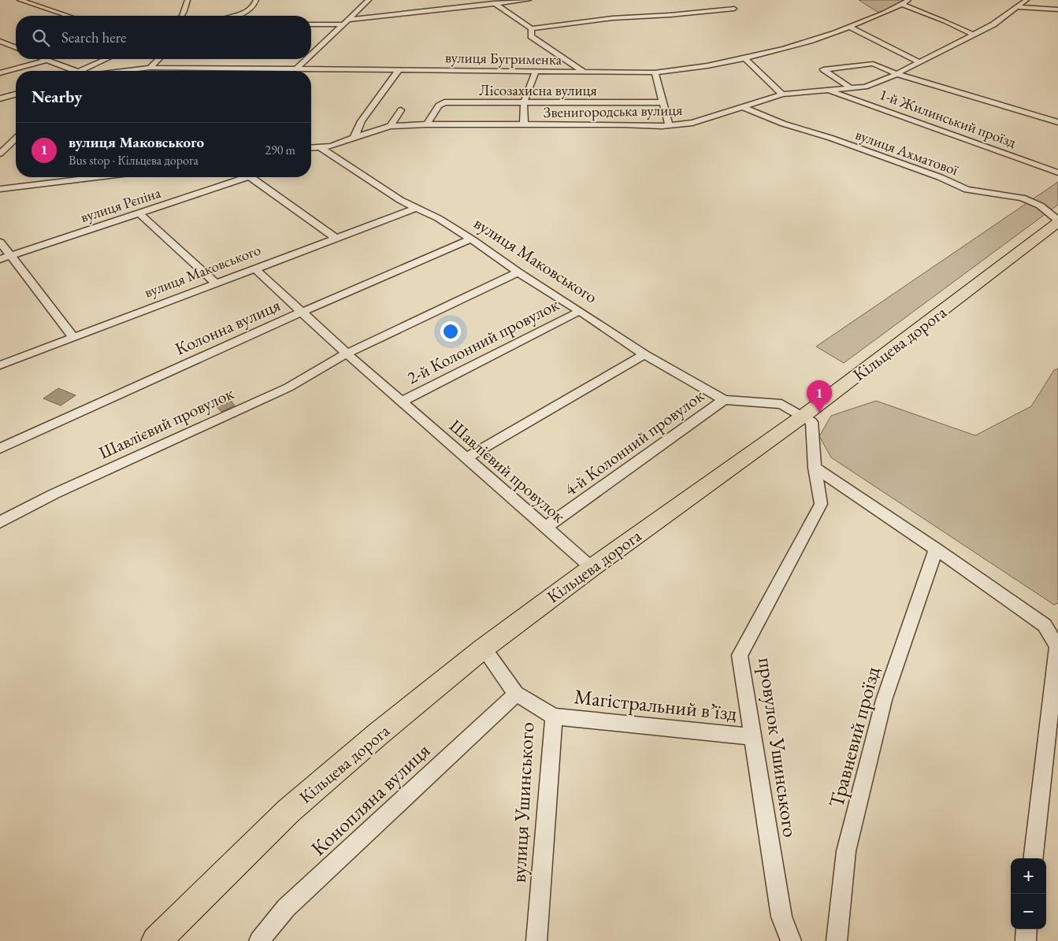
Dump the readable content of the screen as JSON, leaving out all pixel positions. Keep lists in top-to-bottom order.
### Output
{
  "streets": {
    "highway": ["Кільцева дорога"],
    "street": [
      "вулиця Бугрименка",
      "Лісозахисна вулиця",
      "Звенигородська вулиця",
      "1-й Жилинський проїзд",
      "вулиця Ахматової",
      "вулиця Рєпіна",
      "вулиця Маковського",
      "Колонна вулиця",
      "2-й Колонний провулок",
      "Шавлієвий провулок",
      "4-й Колонний провулок",
      "Магістральний в’їзд",
      "Травневий проїзд",
      "провулок Ушинського",
      "Конопляна вулиця",
      "вулиця Ушинського"
    ]
  },
  "crossings": [
    ["Лісозахисна вулиця", "Звенигородська вулиця"],
    ["Звенигородська вулиця", "1-й Жилинський проїзд"],
    ["Звенигородська вулиця", "вулиця Ахматової"],
    ["Звенигородська вулиця", "вулиця Маковського"],
    ["вулиця Ахматової", "Кільцева дорога"],
    ["вулиця Маковського", "Колонна вулиця"],
    ["вулиця Маковського", "2-й Колонний провулок"],
    ["вулиця Маковського", "Кільцева дорога"],
    ["вулиця Маковського", "Шавлієвий провулок"],
    ["вулиця Маковського", "4-й Колонний провулок"],
    ["вулиця Маковського", "провулок Ушинського"],
    ["Колонна вулиця", "Шавлієвий провулок"],
    ["2-й Колонний провулок", "Шавлієвий провулок"],
    ["Кільцева дорога", "Шавлієвий провулок"],
    ["Кільцева дорога", "провулок Ушинського"],
    ["Кільцева дорога", "вулиця Ушинського"],
    ["Шавлієвий провулок", "4-й Колонний провулок"],
    ["Магістральний в’їзд", "провулок Ушинського"],
    ["Магістральний в’їзд", "вулиця Ушинського"],
    ["Конопляна вулиця", "вулиця Ушинського"]
  ],
  "page": {
    "search": "Search here",
    "heading": "Nearby",
    "list": [
      {
        "mark": "1",
        "name": "вулиця Маковського",
        "note": "Bus stop · Кільцева дорога",
        "value": "290 m"
      }
    ],
    "pins": "1",
    "map_buttons": ["+", "−"]
  }
}
